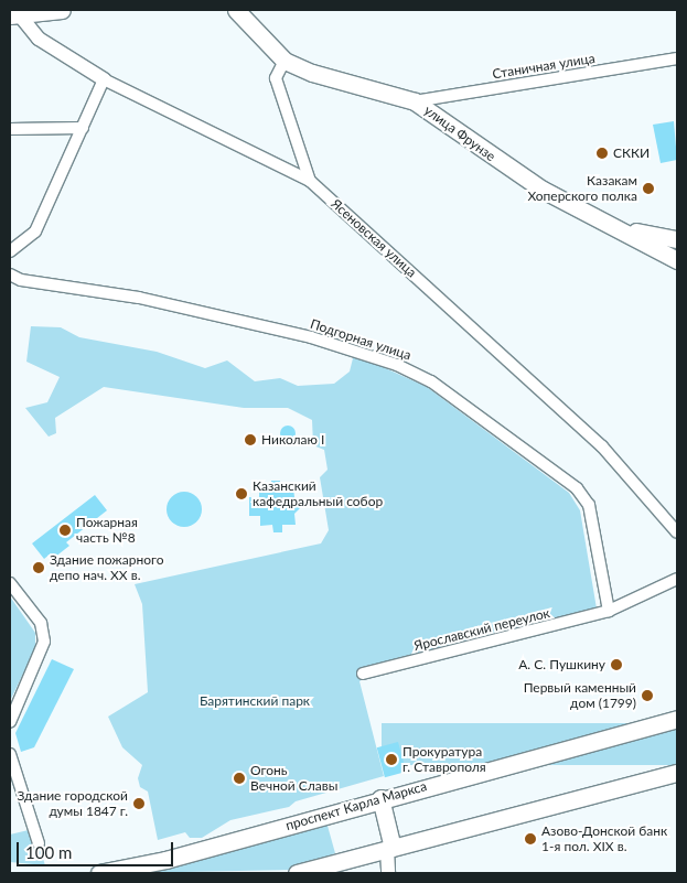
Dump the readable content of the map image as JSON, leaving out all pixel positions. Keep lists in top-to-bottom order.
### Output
{
  "streets": {
    "main road": ["улица Фрунзе", "проспект Карла Маркса"],
    "street": [
      "Станичная улица",
      "Ясеновская улица",
      "Подгорная улица",
      "Ярославский переулок"
    ]
  },
  "crossings": [
    ["Станичная улица", "улица Фрунзе"],
    ["Подгорная улица", "Ярославский переулок"]
  ],
  "parks": ["Барятинский парк"],
  "places": [
    "СККИ",
    "Казакам Хоперского полка",
    "Николаю I",
    "Казанский кафедральный собор",
    "Пожарная часть №8",
    "Здание пожарного депо нач. ХХ в.",
    "А. С. Пушкину",
    "Первый каменный дом (1799)",
    "Прокуратура г. Ставрополя",
    "Огонь Вечной Славы",
    "Здание городской думы 1847 г.",
    "Азово-Донской банк 1-я пол. XIX в."
  ],
  "scale_bar": "100 m"
}
